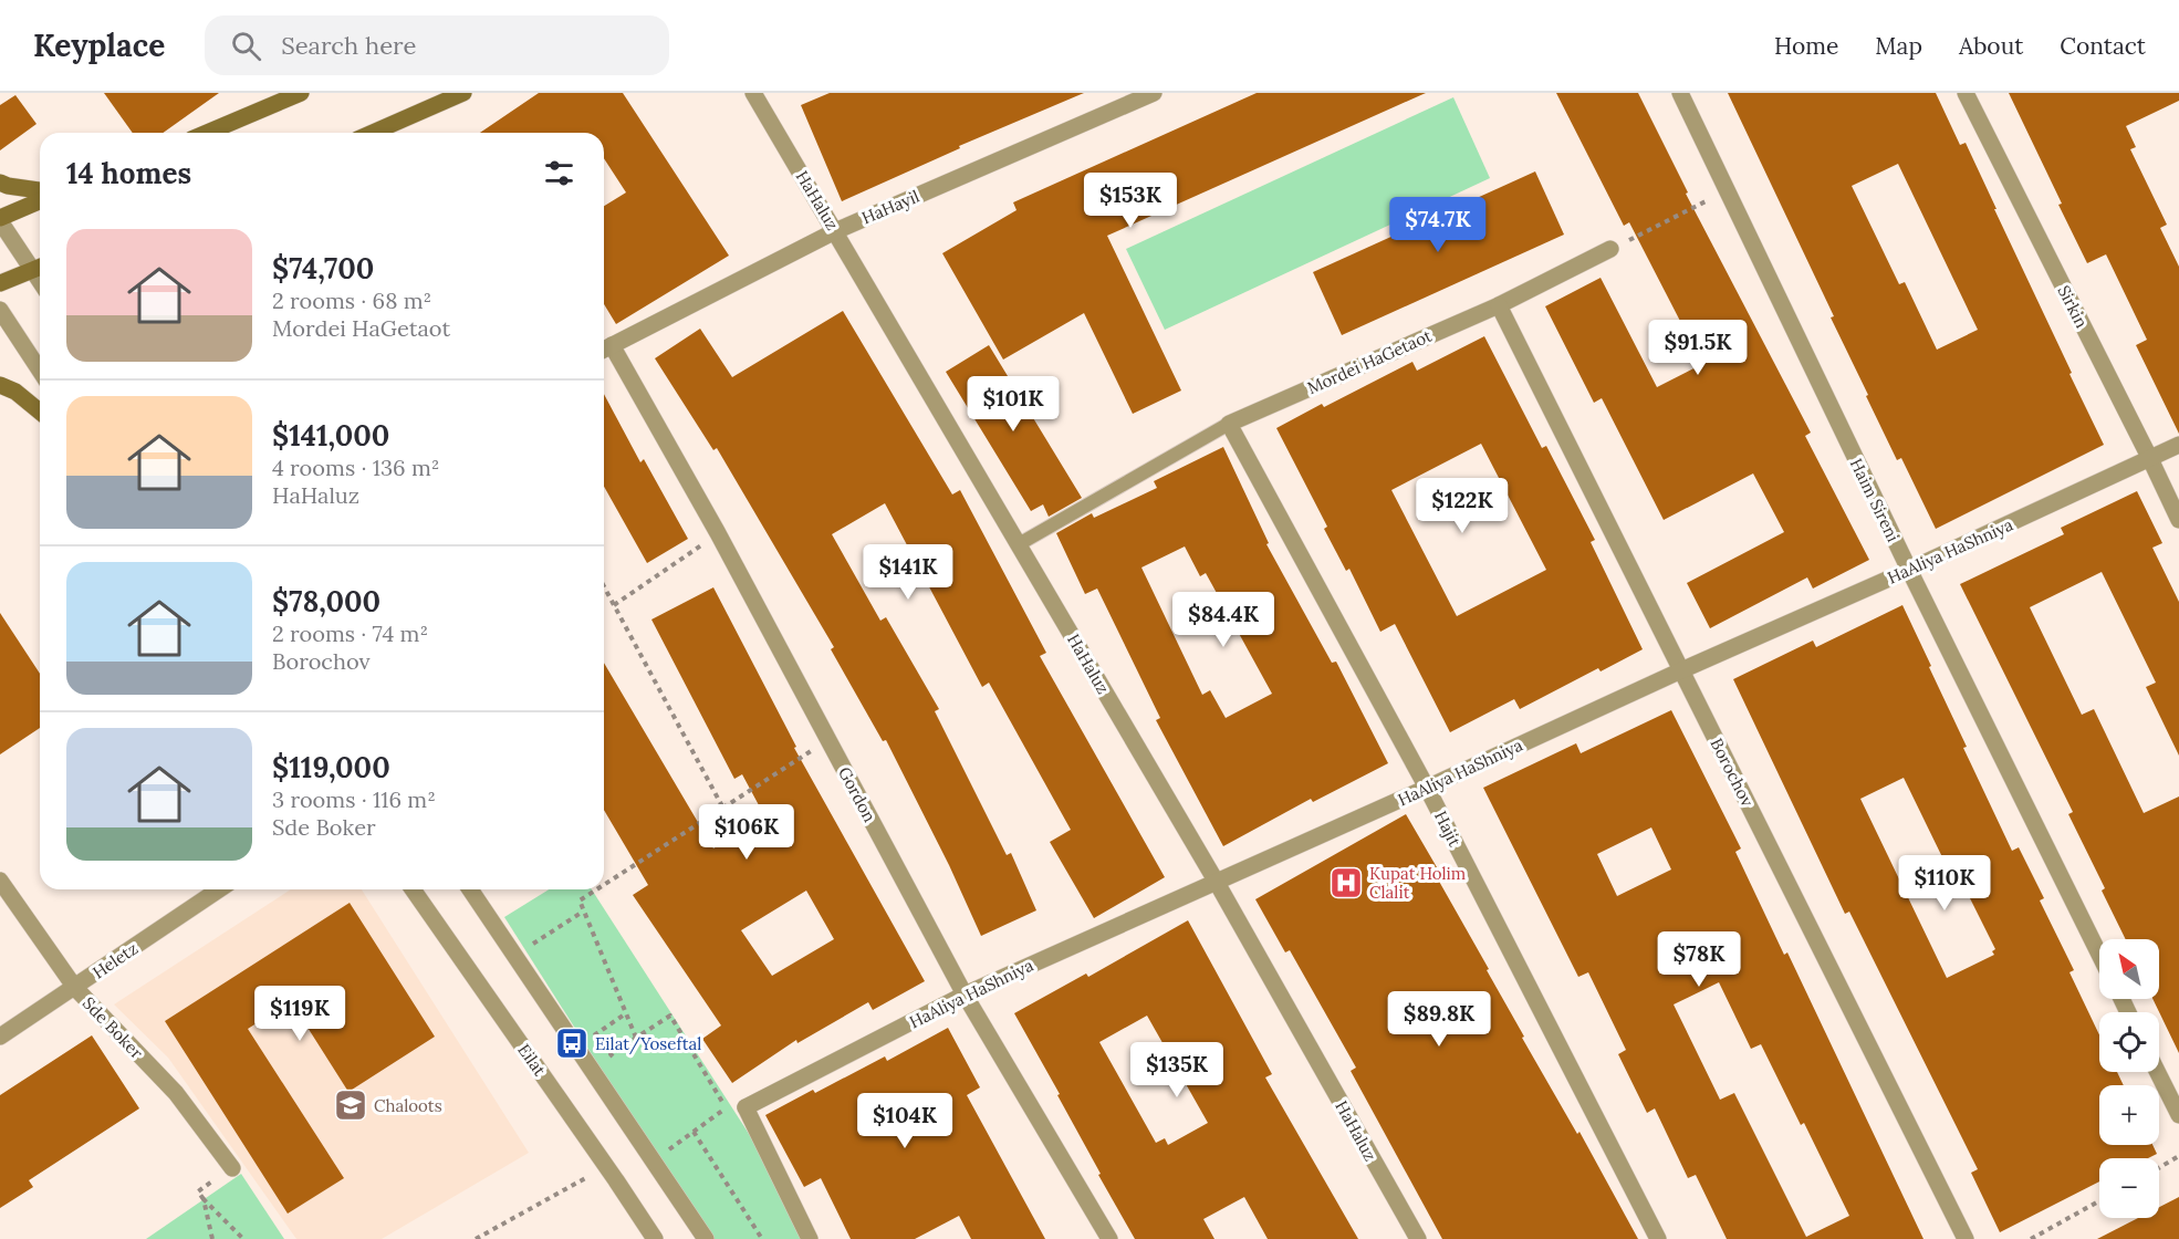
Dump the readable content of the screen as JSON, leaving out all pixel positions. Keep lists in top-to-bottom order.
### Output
{
  "streets": {
    "street": [
      "HaHaluz",
      "HaHayil",
      "Sirkin",
      "Mordei HaGetaot",
      "Haim Sireni",
      "HaAliya HaShniya",
      "Borochov",
      "Gordon",
      "Hajit",
      "Heletz",
      "Sde Boker",
      "Eilat"
    ]
  },
  "crossings": [
    ["HaHaluz", "HaHayil"],
    ["HaHaluz", "Mordei HaGetaot"],
    ["HaHaluz", "HaAliya HaShniya"],
    ["HaHayil", "Gordon"],
    ["Sirkin", "HaAliya HaShniya"],
    ["Mordei HaGetaot", "Borochov"],
    ["Mordei HaGetaot", "Hajit"],
    ["Haim Sireni", "HaAliya HaShniya"],
    ["HaAliya HaShniya", "Borochov"],
    ["HaAliya HaShniya", "Gordon"],
    ["HaAliya HaShniya", "Hajit"],
    ["Heletz", "Sde Boker"]
  ],
  "places": {
    "hospital": ["Kupat Holim Clalit"],
    "bus stop": ["Eilat/Yoseftal"],
    "school or university": ["Chaloots"]
  },
  "north": "top left",
  "page": {
    "header": "Keyplace",
    "search": "Search here",
    "nav": [
      "Home",
      "Map",
      "About",
      "Contact"
    ],
    "heading": "14 homes",
    "price": [
      "$153K",
      "$74.7K",
      "$91.5K",
      "$101K",
      "$122K",
      "$141K",
      "$84.4K",
      "$106K",
      "$110K",
      "$78K",
      "$119K",
      "$89.8K",
      "$135K",
      "$104K"
    ],
    "list": [
      {
        "name": "$74,700",
        "note": "2 rooms · 68 m² · Mordei HaGetaot"
      },
      {
        "name": "$141,000",
        "note": "4 rooms · 136 m² · HaHaluz"
      },
      {
        "name": "$78,000",
        "note": "2 rooms · 74 m² · Borochov"
      },
      {
        "name": "$119,000",
        "note": "3 rooms · 116 m² · Sde Boker"
      }
    ],
    "map_buttons": ["+", "−"]
  }
}
